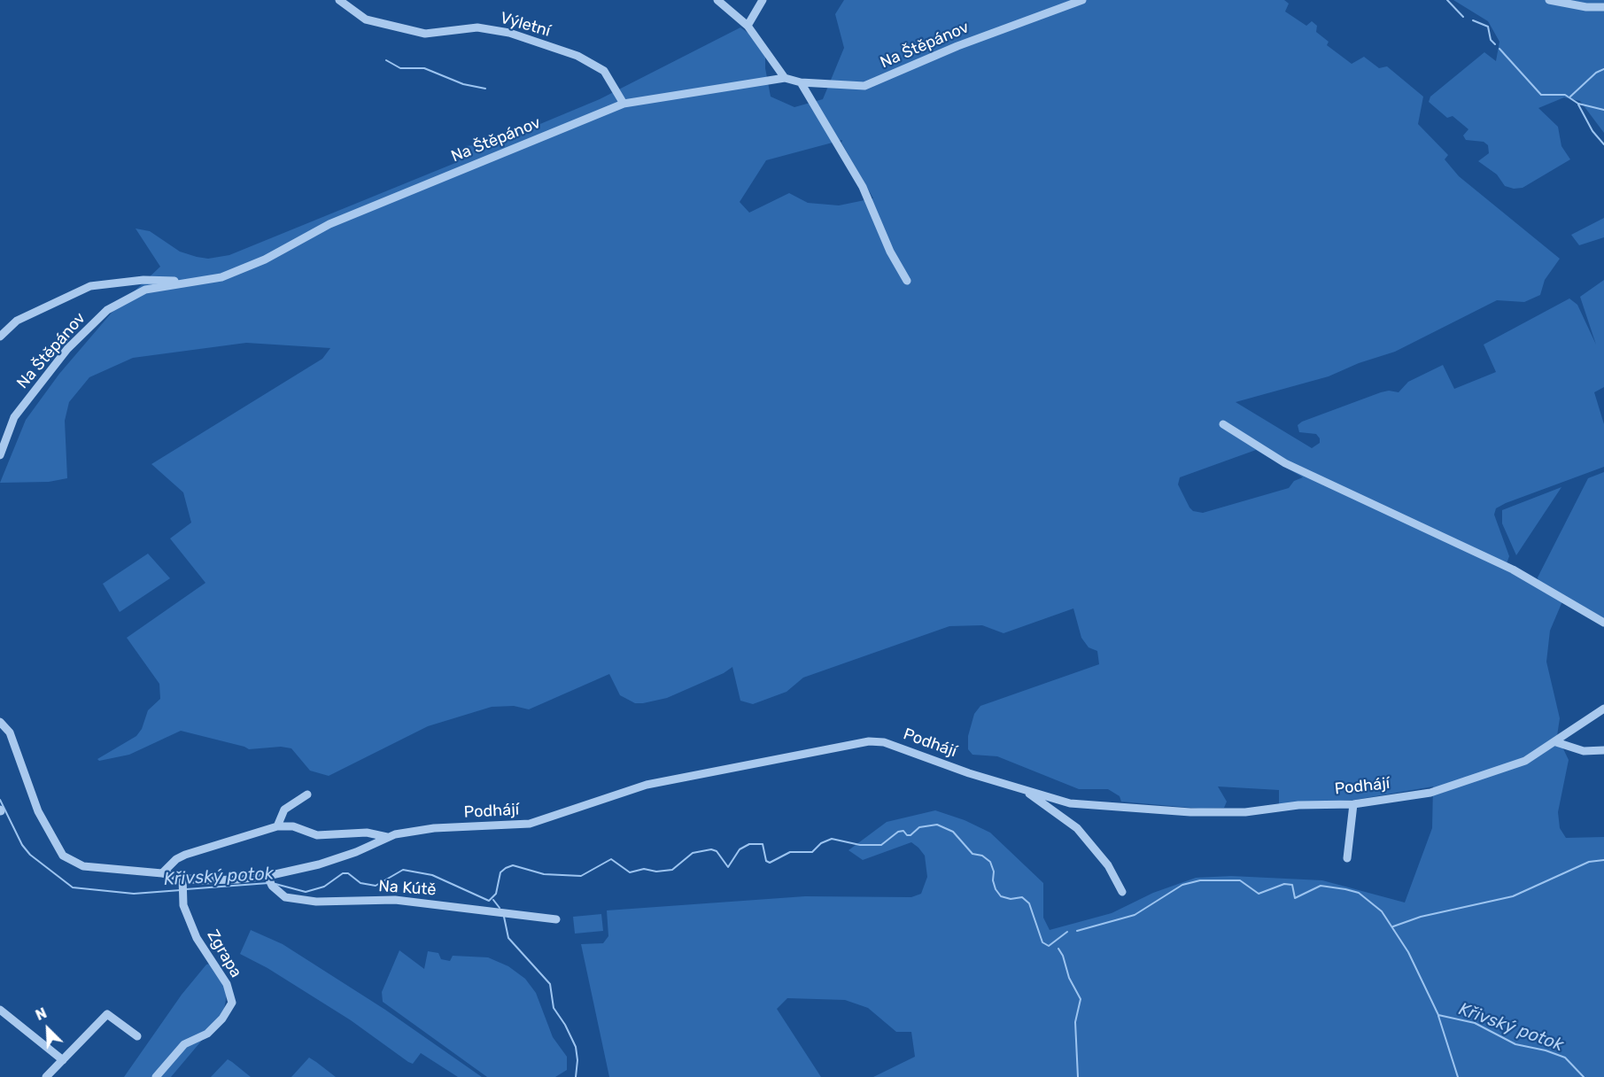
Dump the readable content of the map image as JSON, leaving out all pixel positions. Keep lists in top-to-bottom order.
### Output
{
  "streets": {
    "street": [
      "Výletní",
      "Na Štěpánov",
      "Podhájí",
      "Na Kútě",
      "Zgrapa"
    ]
  },
  "crossings": [
    ["Výletní", "Na Štěpánov"],
    ["Podhájí", "Na Kútě"],
    ["Podhájí", "Zgrapa"]
  ],
  "water": ["Křivský potok"],
  "north": "top left"
}
